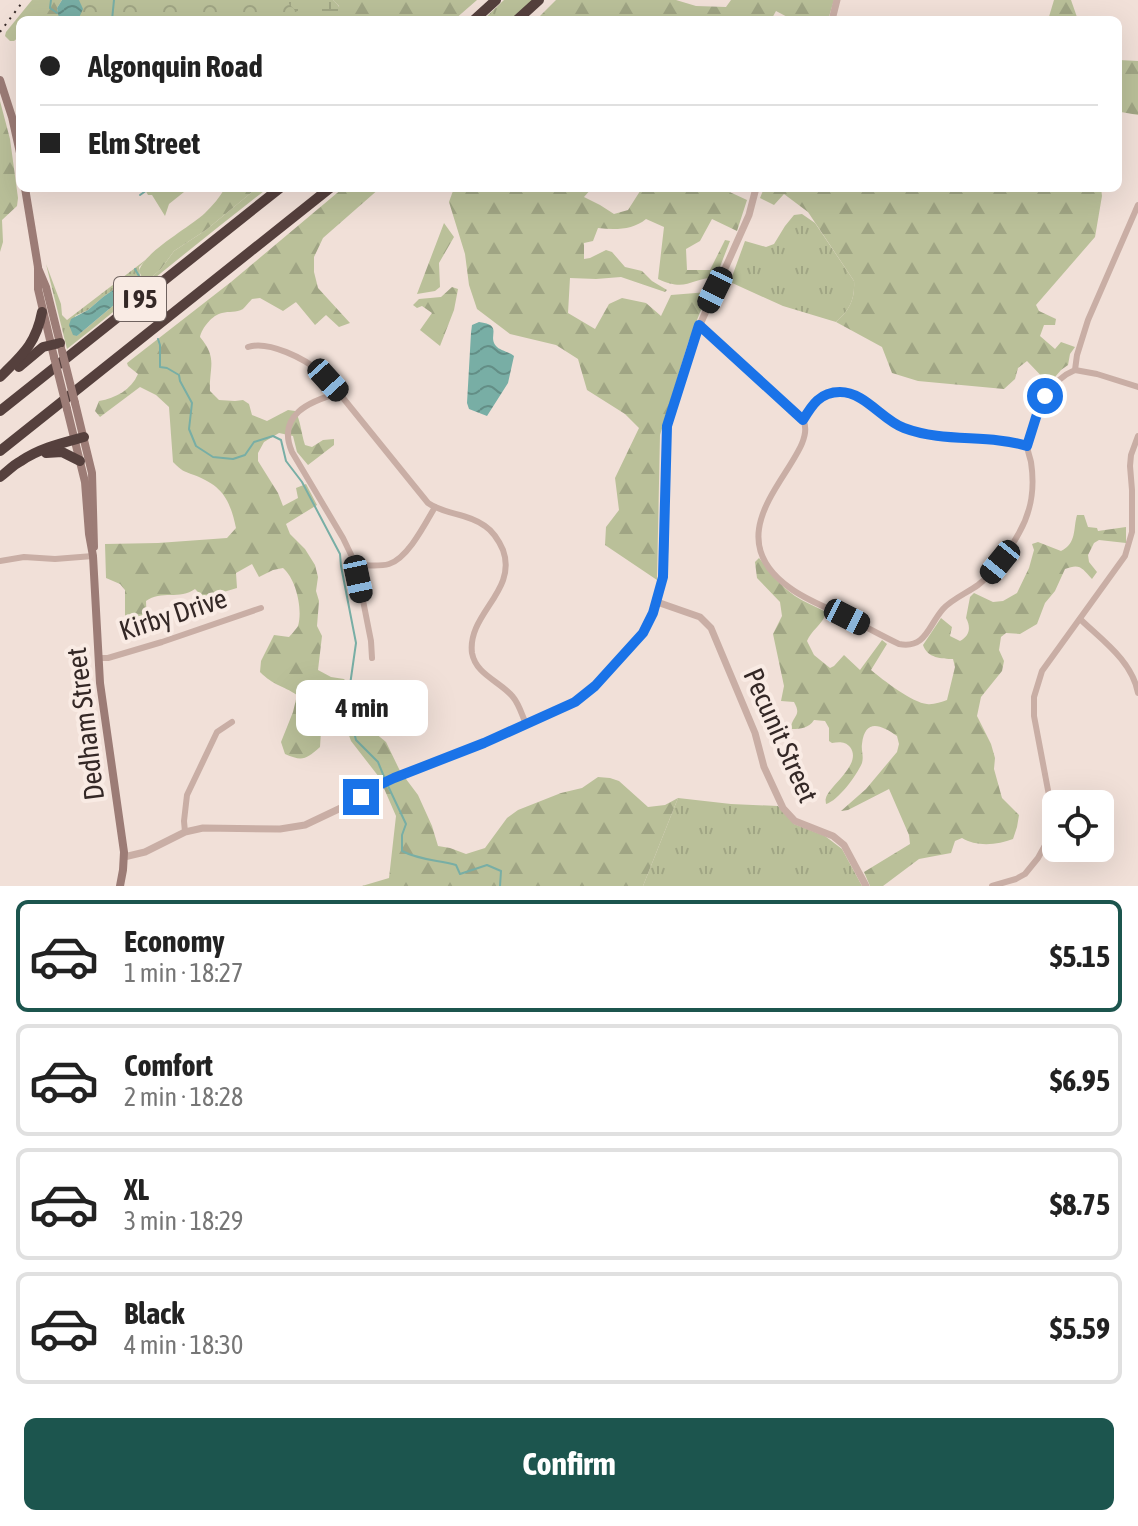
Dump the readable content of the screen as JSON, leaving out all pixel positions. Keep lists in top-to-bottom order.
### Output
{
  "streets": {
    "highway": ["I 95"],
    "main road": ["Dedham Street"],
    "street": ["Kirby Drive", "Pecunit Street"]
  },
  "crossings": [
    ["Kirby Drive", "Dedham Street"]
  ],
  "page": {
    "banner": ["Algonquin Road", "Elm Street"],
    "bubble": "4 min",
    "list": [
      {
        "name": "Economy",
        "note": "1 min · 18:27",
        "value": "$5.15"
      },
      {
        "name": "Comfort",
        "note": "2 min · 18:28",
        "value": "$6.95"
      },
      {
        "name": "XL",
        "note": "3 min · 18:29",
        "value": "$8.75"
      },
      {
        "name": "Black",
        "note": "4 min · 18:30",
        "value": "$5.59"
      }
    ],
    "buttons": "Confirm"
  }
}
